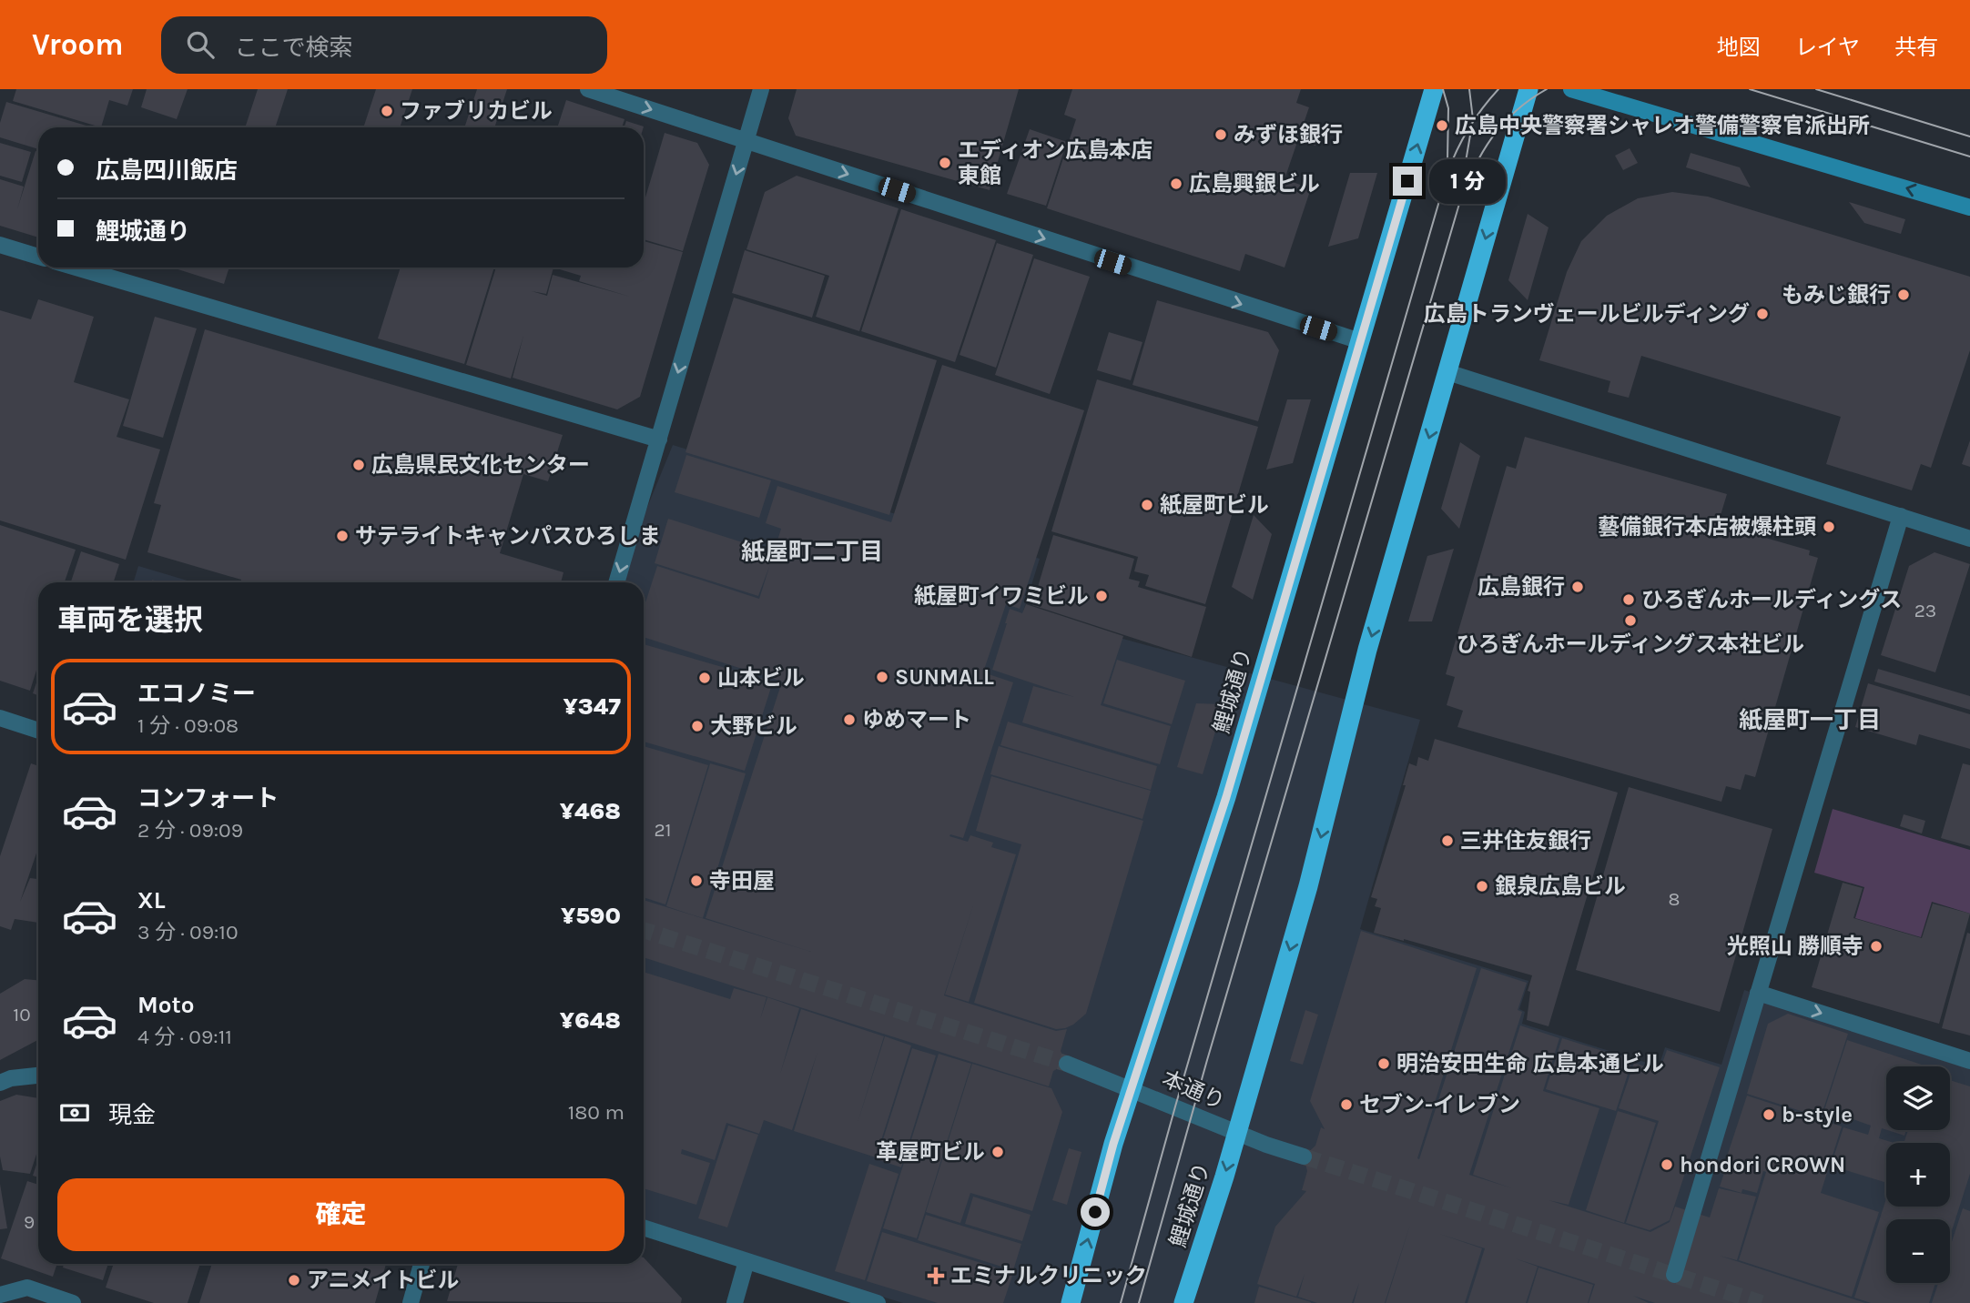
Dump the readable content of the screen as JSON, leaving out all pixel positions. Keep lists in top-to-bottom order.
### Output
{
  "streets": {
    "highway": ["鯉城通り"],
    "street": ["本通り"]
  },
  "crossings": [
    ["鯉城通り", "本通り"]
  ],
  "districts": ["紙屋町二丁目", "紙屋町一丁目"],
  "places": {
    "other": [
      "ファブリカビル",
      "広島中央警察署シャレオ警備警察官派出所",
      "みずほ銀行",
      "エディオン広島本店 東館",
      "広島興銀ビル",
      "もみじ銀行",
      "広島トランヴェールビルディング",
      "広島県民文化センター",
      "紙屋町ビル",
      "藝備銀行本店被爆柱頭",
      "サテライトキャンパスひろしま",
      "広島銀行",
      "紙屋町イワミビル",
      "ひろぎんホールディングス",
      "ひろぎんホールディングス本社ビル",
      "SUNMALL",
      "山本ビル",
      "ゆめマート",
      "大野ビル",
      "三井住友銀行",
      "寺田屋",
      "銀泉広島ビル",
      "光照山 勝順寺",
      "明治安田生命 広島本通ビル",
      "セブン-イレブン",
      "b-style",
      "革屋町ビル",
      "hondori CROWN",
      "アニメイトビル"
    ],
    "health": ["エミナルクリニック"]
  },
  "house_numbers": [
    "23",
    "21",
    "8",
    "10",
    "9"
  ],
  "page": {
    "header": "Vroom",
    "search": "ここで検索",
    "nav": ["地図", "レイヤ", "共有"],
    "banner": ["広島四川飯店", "鯉城通り"],
    "bubble": "1 分",
    "heading": "車両を選択",
    "list": [
      {
        "name": "エコノミー",
        "note": "1 分 · 09:08",
        "value": "¥347"
      },
      {
        "name": "コンフォート",
        "note": "2 分 · 09:09",
        "value": "¥468"
      },
      {
        "name": "XL",
        "note": "3 分 · 09:10",
        "value": "¥590"
      },
      {
        "name": "Moto",
        "note": "4 分 · 09:11",
        "value": "¥648"
      }
    ],
    "map_buttons": ["+", "−"],
    "pay": ["現金", "180 m"],
    "buttons": "確定"
  }
}
